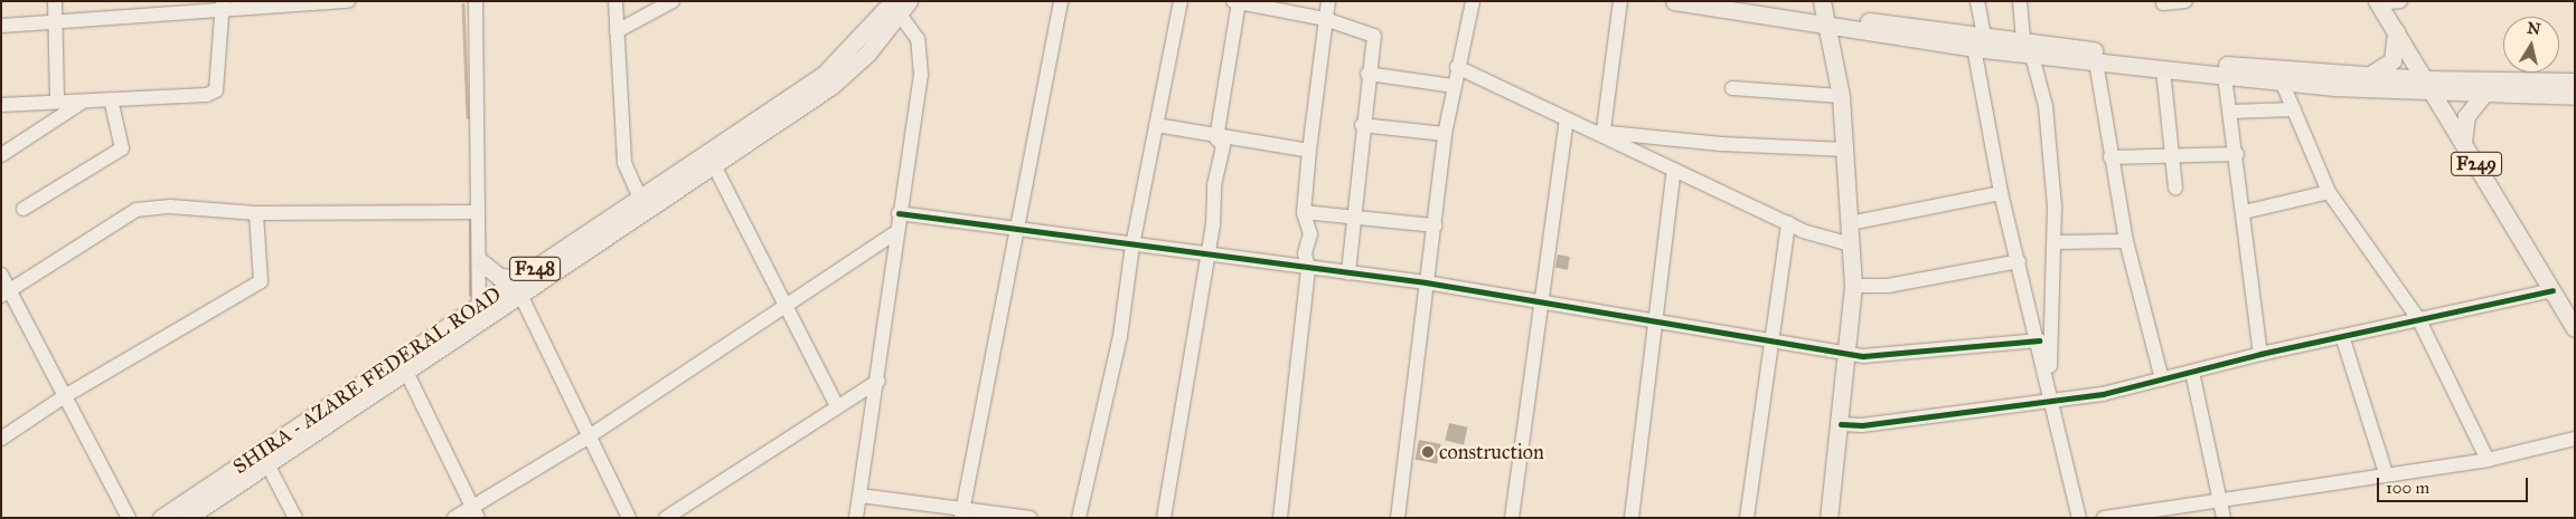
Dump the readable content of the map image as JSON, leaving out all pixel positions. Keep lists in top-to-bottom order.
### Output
{
  "streets": {
    "main road": ["F249", "F248", "SHIRA - AZARE FEDERAL ROAD"]
  },
  "places": ["construction"],
  "scale_bar": "100 m",
  "north": "top"
}
